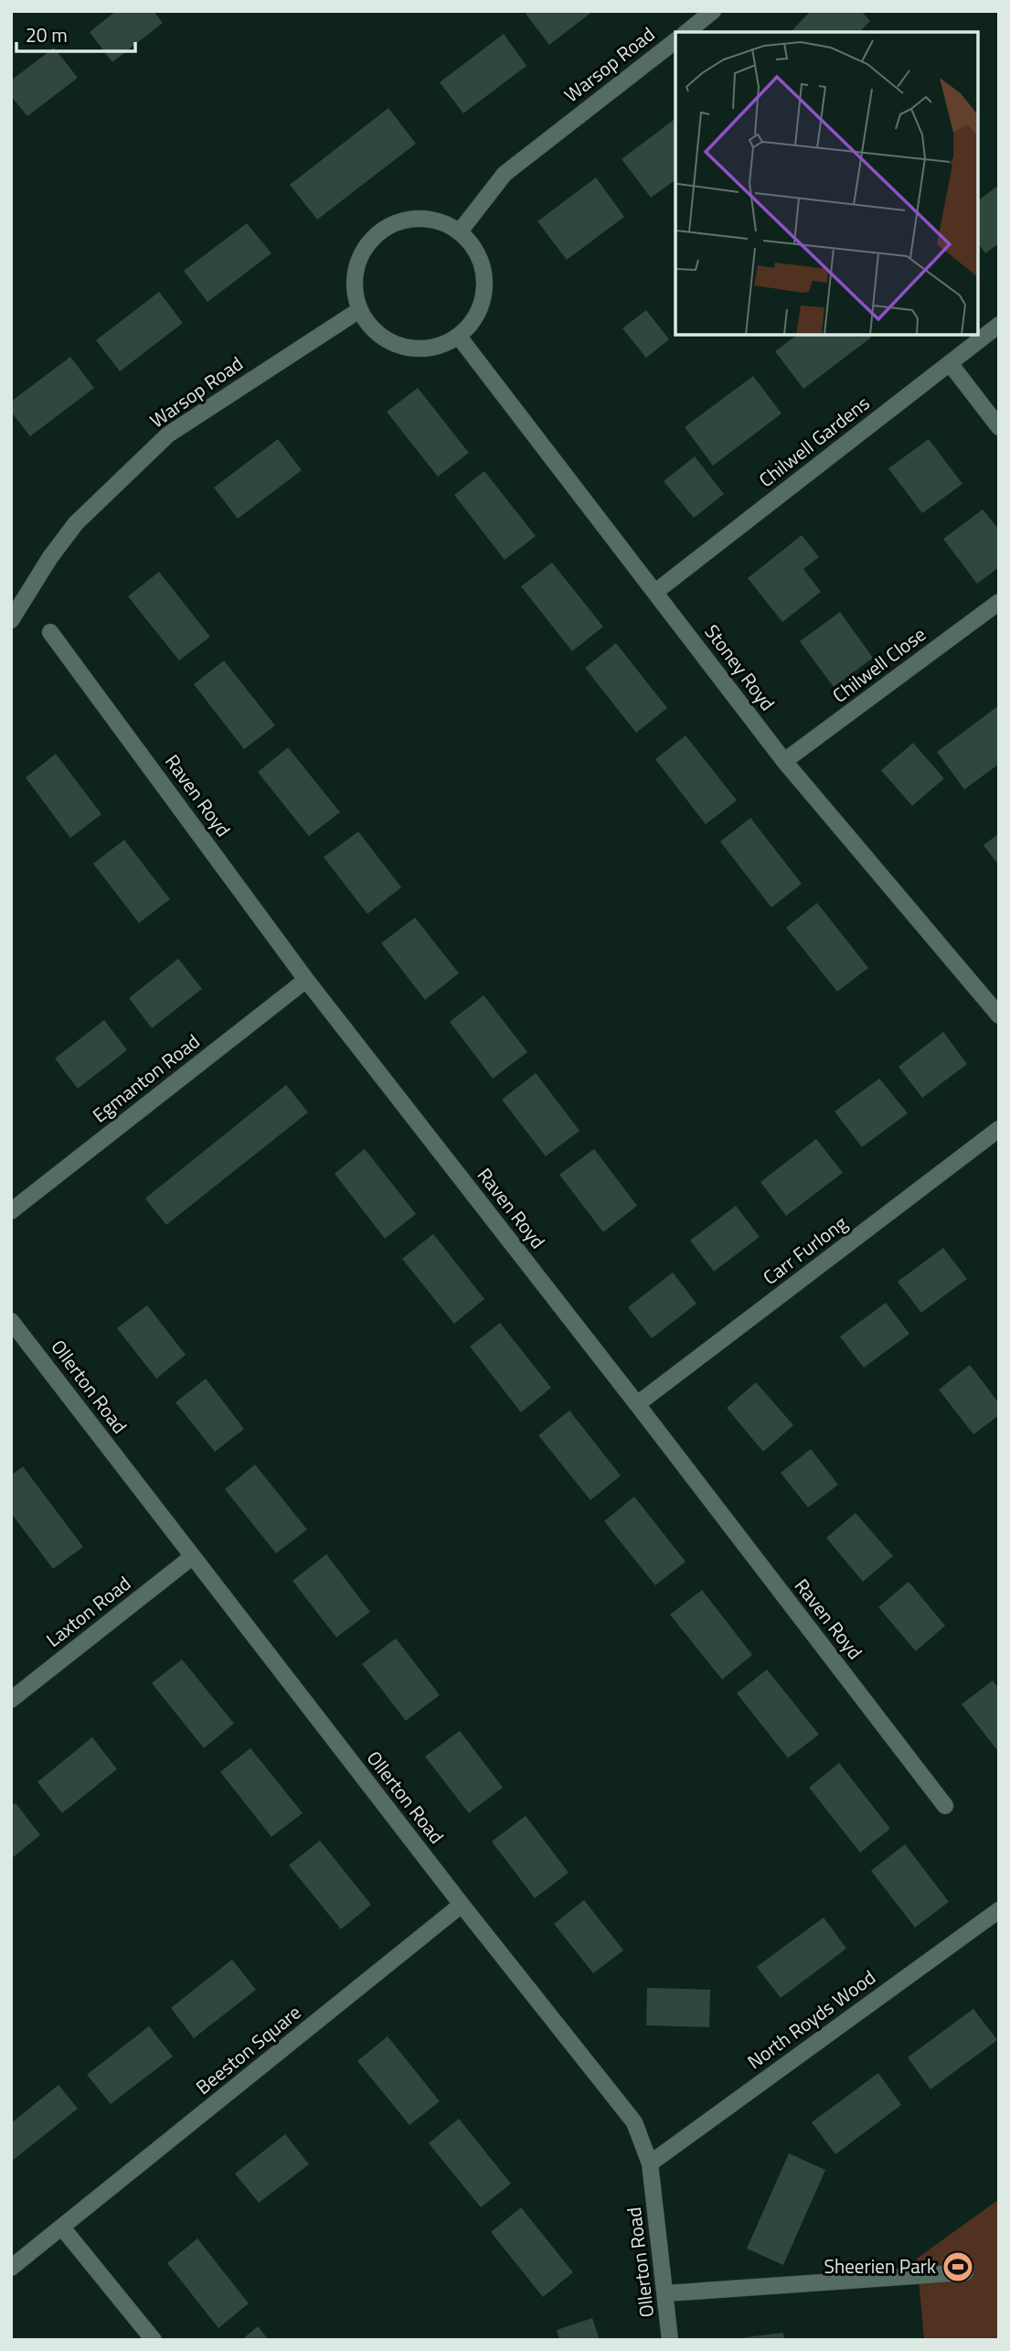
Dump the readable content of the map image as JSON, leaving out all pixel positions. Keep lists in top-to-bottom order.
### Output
{
  "streets": {
    "street": [
      "Warsop Road",
      "Chilwell Gardens",
      "Chilwell Close",
      "Stoney Royd",
      "Raven Royd",
      "Egmanton Road",
      "Carr Furlong",
      "Ollerton Road",
      "Laxton Road",
      "North Royds Wood",
      "Beeston Square"
    ]
  },
  "crossings": [
    ["Warsop Road", "Stoney Royd"],
    ["Chilwell Gardens", "Stoney Royd"],
    ["Chilwell Close", "Stoney Royd"],
    ["Raven Royd", "Egmanton Road"],
    ["Raven Royd", "Carr Furlong"],
    ["Ollerton Road", "Laxton Road"],
    ["Ollerton Road", "North Royds Wood"],
    ["Ollerton Road", "Beeston Square"]
  ],
  "places": {
    "sports": ["Sheerien Park"]
  },
  "scale_bar": "20 m"
}
